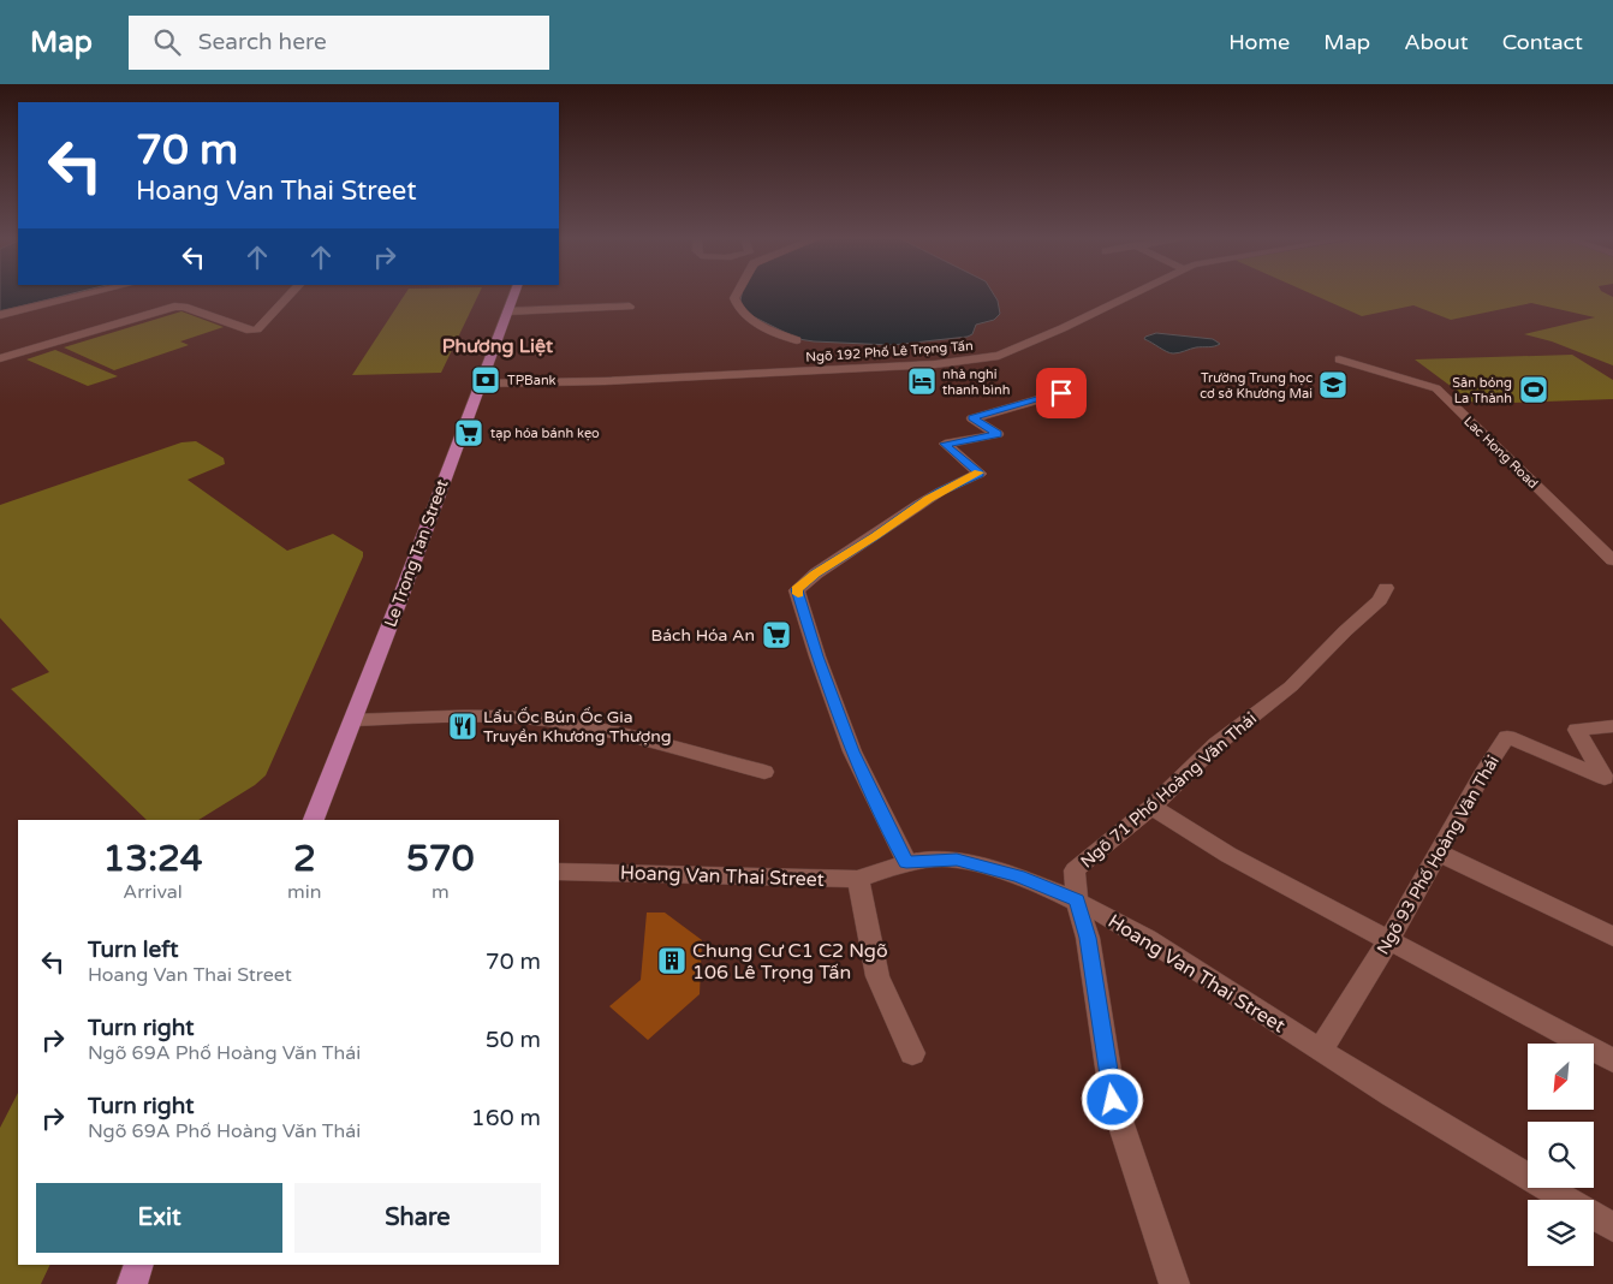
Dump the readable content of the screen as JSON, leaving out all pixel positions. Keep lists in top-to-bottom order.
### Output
{
  "streets": {
    "main road": ["Le Trong Tan Street"],
    "street": [
      "Ngõ 192 Phố Lê Trọng Tấn",
      "Lac Hong Road",
      "Ngõ 71 Phố Hoàng Văn Thái",
      "Ngõ 93 Phố Hoàng Văn Thái",
      "Hoang Van Thai Street"
    ]
  },
  "crossings": [
    ["Ngõ 192 Phố Lê Trọng Tấn", "Le Trong Tan Street"],
    ["Ngõ 71 Phố Hoàng Văn Thái", "Hoang Van Thai Street"],
    ["Ngõ 93 Phố Hoàng Văn Thái", "Hoang Van Thai Street"]
  ],
  "districts": ["Phương Liệt"],
  "places": {
    "bank": ["TPBank"],
    "hotel": ["nhà nghỉ thanh bình"],
    "school or university": ["Trường Trung học cơ sở Khương Mai"],
    "sports": ["Sân bóng La Thành"],
    "supermarket": ["tạp hóa bánh kẹo", "Bách Hóa An"],
    "restaurant": ["Lẩu Ốc Bún Ốc Gia Truyền Khương Thượng"],
    "building": ["Chung Cư C1 C2 Ngõ 106 Lê Trọng Tấn"]
  },
  "north": "bottom left",
  "page": {
    "header": "Map",
    "search": "Search here",
    "nav": [
      "Home",
      "Map",
      "About",
      "Contact"
    ],
    "turn": ["70 m", "Hoang Van Thai Street"],
    "eta": [
      "13:24",
      "Arrival",
      "2",
      "min",
      "570",
      "m"
    ],
    "list": [
      {
        "name": "Turn left",
        "note": "Hoang Van Thai Street",
        "value": "70 m"
      },
      {
        "name": "Turn right",
        "note": "Ngõ 69A Phố Hoàng Văn Thái",
        "value": "50 m"
      },
      {
        "name": "Turn right",
        "note": "Ngõ 69A Phố Hoàng Văn Thái",
        "value": "160 m"
      }
    ],
    "buttons": ["Exit", "Share"]
  }
}
